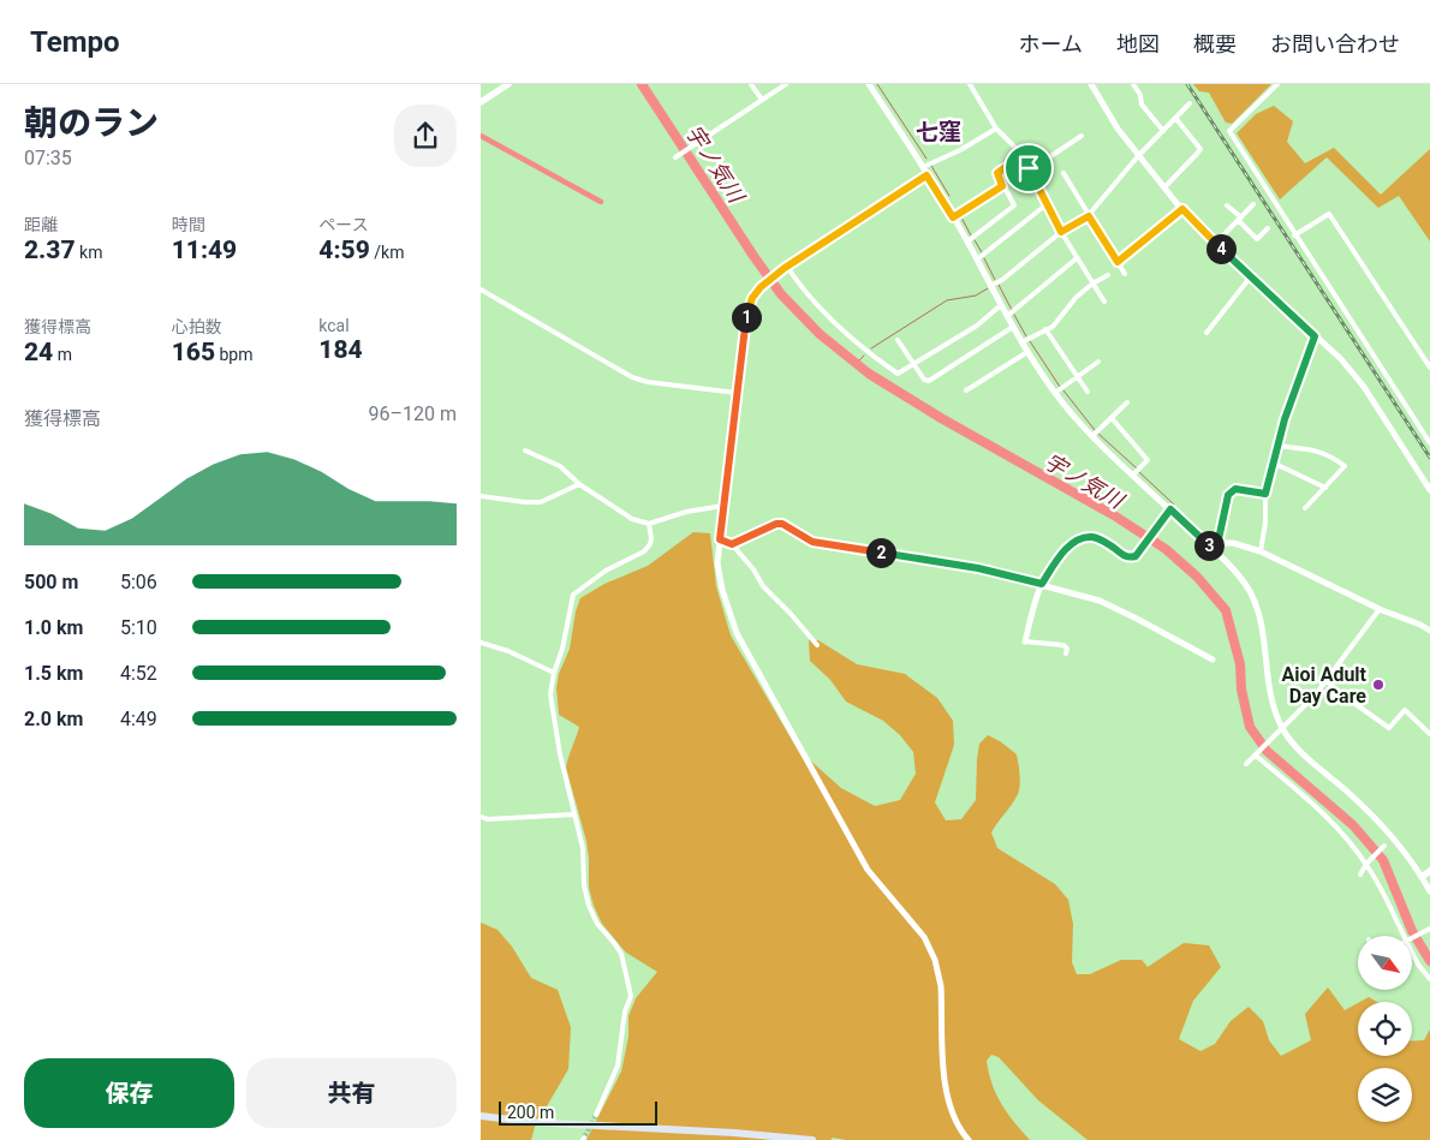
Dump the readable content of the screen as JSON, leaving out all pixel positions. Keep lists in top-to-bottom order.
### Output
{
  "districts": ["七窪"],
  "water": ["宇ノ気川"],
  "places": ["Aioi Adult Day Care"],
  "scale_bar": "200 m",
  "north": "bottom right",
  "page": {
    "header": "Tempo",
    "nav": [
      "ホーム",
      "地図",
      "概要",
      "お問い合わせ"
    ],
    "heading": ["朝のラン", "07:35"],
    "stats": [
      ["距離", "2.37 km"],
      ["時間", "11:49"],
      ["ペース", "4:59 /km"],
      ["獲得標高", "24 m"],
      ["心拍数", "165 bpm"],
      ["kcal", "184"]
    ],
    "pins": [
      "4",
      "1",
      "3",
      "2"
    ],
    "chart": ["獲得標高", "96–120 m"],
    "list": [
      {
        "name": "500 m",
        "note": "5:06"
      },
      {
        "name": "1.0 km",
        "note": "5:10"
      },
      {
        "name": "1.5 km",
        "note": "4:52"
      },
      {
        "name": "2.0 km",
        "note": "4:49"
      }
    ],
    "buttons": ["保存", "共有"],
    "scale": "200 m"
  }
}
